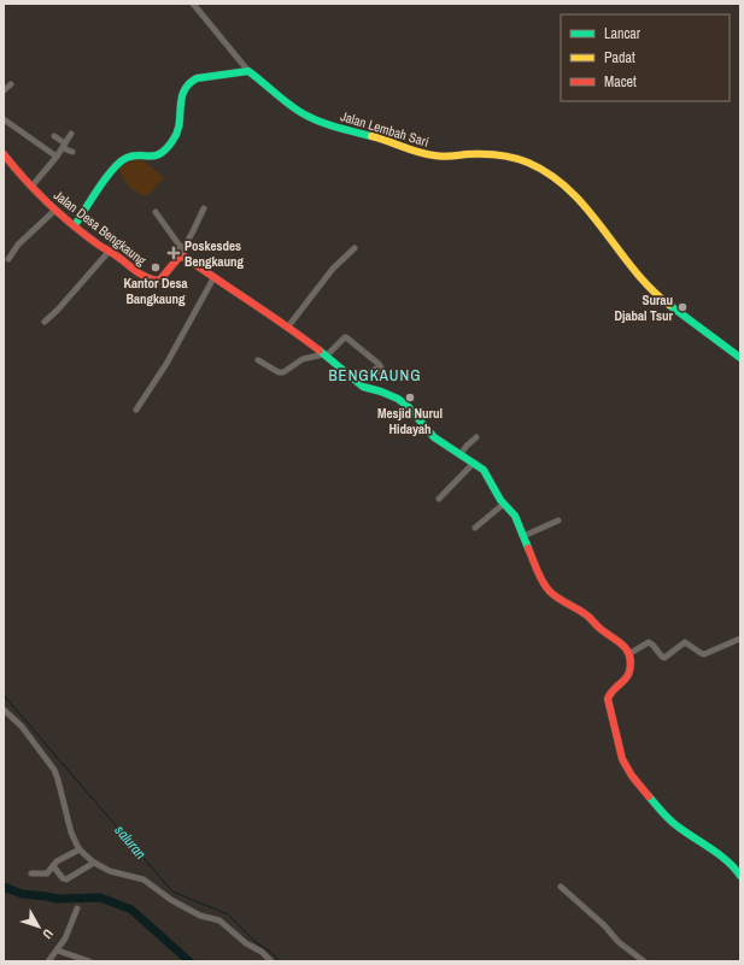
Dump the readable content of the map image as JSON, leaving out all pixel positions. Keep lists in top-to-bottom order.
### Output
{
  "streets": {
    "street": ["Jalan Lembah Sari", "Jalan Desa Bengkaung"]
  },
  "districts": ["BENGKAUNG"],
  "water": ["saluran"],
  "places": {
    "health": ["Poskesdes Bengkaung"],
    "other": ["Kantor Desa Bangkaung", "Surau Djabal Tsur", "Mesjid Nurul Hidayah"]
  },
  "legend": ["Lancar", "Padat", "Macet"],
  "north": "bottom right"
}
